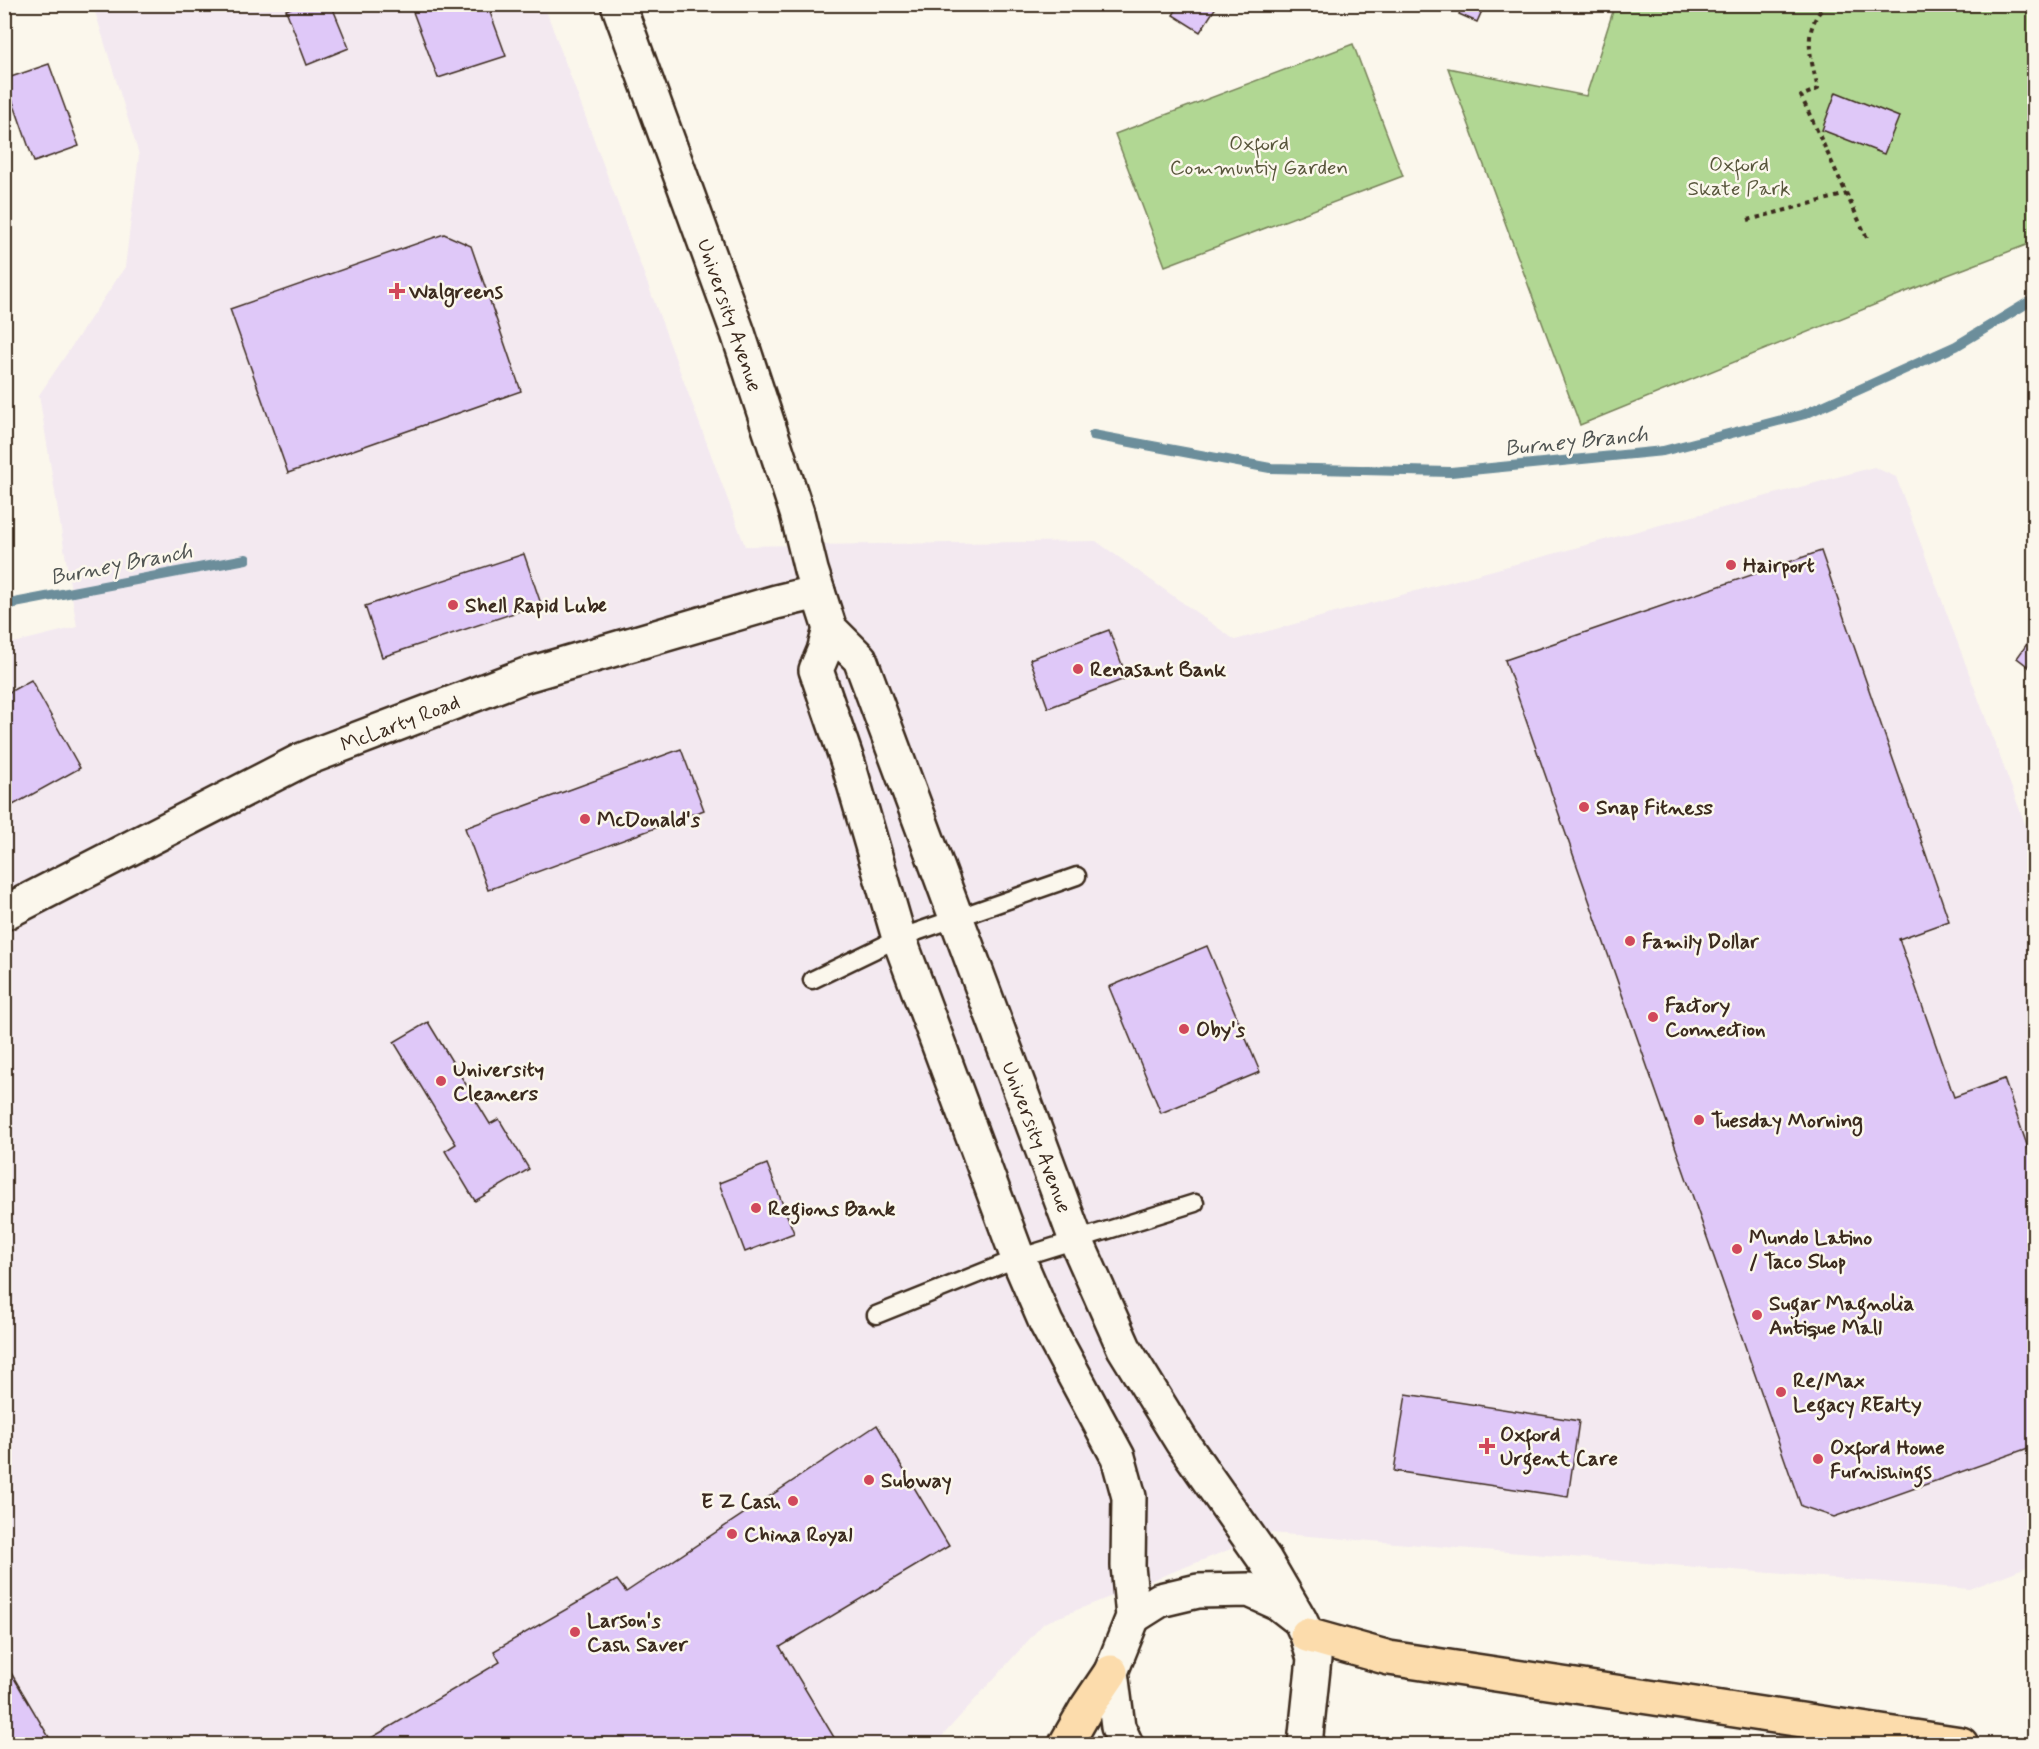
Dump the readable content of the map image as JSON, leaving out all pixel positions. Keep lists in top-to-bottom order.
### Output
{
  "streets": {
    "main road": ["University Avenue", "McLarty Road"]
  },
  "crossings": [
    ["University Avenue", "McLarty Road"]
  ],
  "water": ["Burney Branch"],
  "parks": ["Oxford Communtiy Garden", "Oxford Skate Park"],
  "places": {
    "health": ["Walgreens", "Oxford Urgent Care"],
    "other": [
      "Hairport",
      "Shell Rapid Lube",
      "Renasant Bank",
      "Snap Fitness",
      "McDonald's",
      "Family Dollar",
      "Factory Connection",
      "Oby's",
      "University Cleaners",
      "Tuesday Morning",
      "Regions Bank",
      "Mundo Latino / Taco Shop",
      "Sugar Magnolia Antique Mall",
      "Re/Max Legacy REalty",
      "Oxford Home Furnishings",
      "Subway",
      "E Z Cash",
      "China Royal",
      "Larson's Cash Saver"
    ]
  }
}
